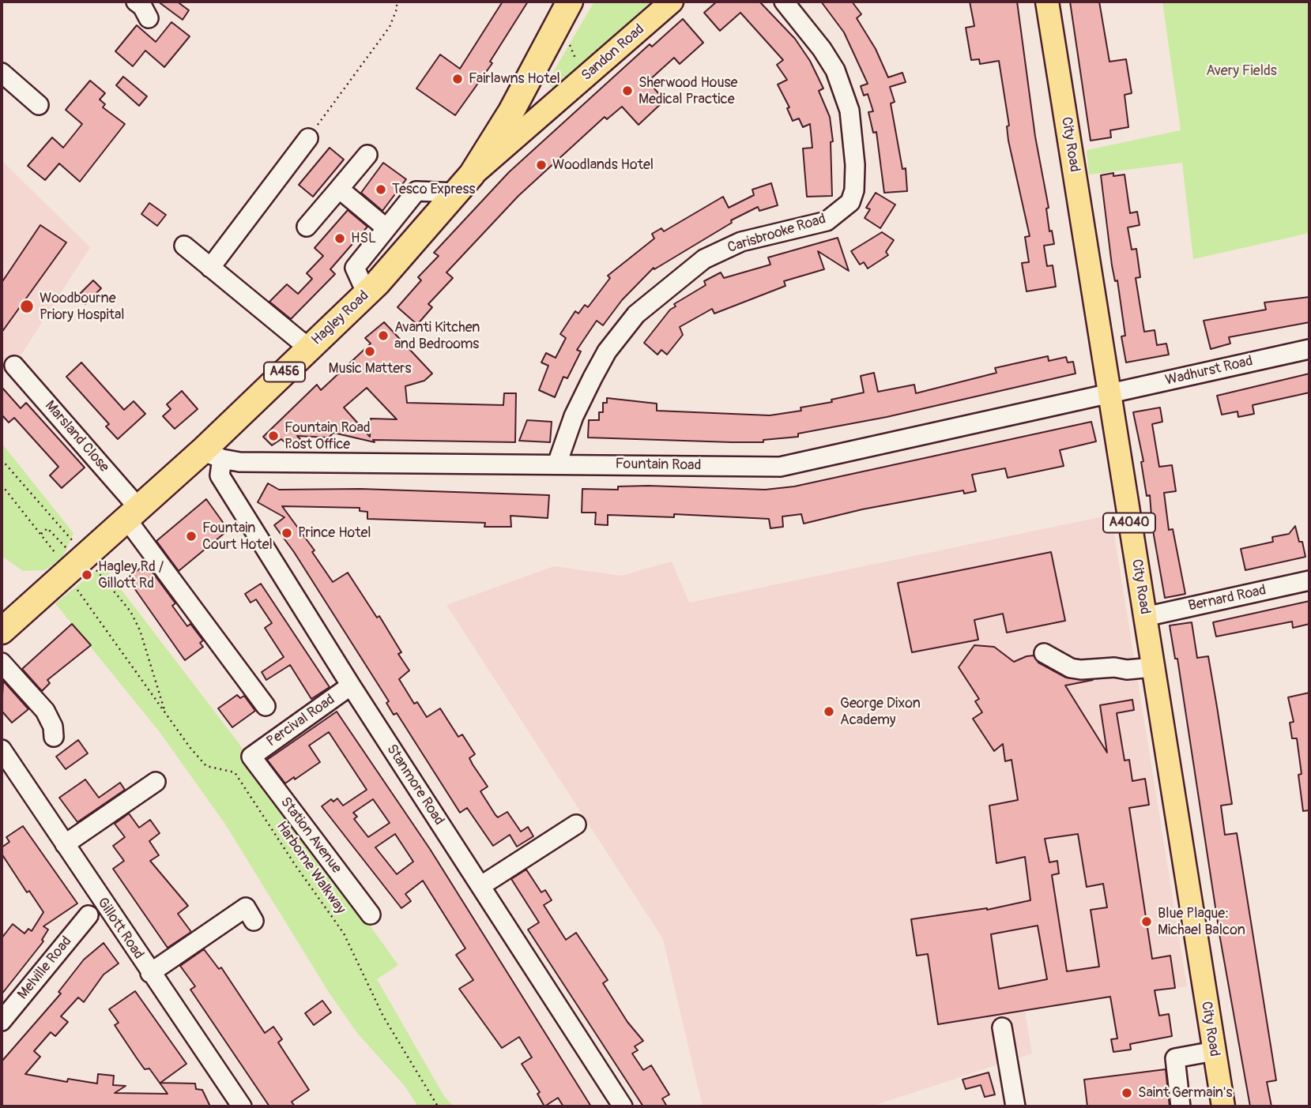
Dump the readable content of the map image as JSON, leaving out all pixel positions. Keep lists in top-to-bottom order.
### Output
{
  "streets": {
    "highway": ["Hagley Road", "A456"],
    "main road": ["Sandon Road", "City Road", "A4040"],
    "street": [
      "Carisbrooke Road",
      "Wadhurst Road",
      "Marsland Close",
      "Fountain Road",
      "Bernard Road",
      "Percival Road",
      "Stanmore Road",
      "Station Avenue",
      "Gillott Road",
      "Melville Road"
    ],
    "path": ["Harborne Walkway"]
  },
  "crossings": [
    ["Sandon Road", "Hagley Road"],
    ["City Road", "Wadhurst Road"],
    ["City Road", "Fountain Road"],
    ["City Road", "Bernard Road"],
    ["Carisbrooke Road", "Fountain Road"],
    ["Hagley Road", "Marsland Close"],
    ["Hagley Road", "Fountain Road"],
    ["Hagley Road", "Stanmore Road"],
    ["Wadhurst Road", "Fountain Road"],
    ["Fountain Road", "Stanmore Road"],
    ["Percival Road", "Stanmore Road"],
    ["Percival Road", "Station Avenue"]
  ],
  "parks": ["Avery Fields"],
  "places": [
    "Fairlawns Hotel",
    "Sherwood House Medical Practice",
    "Woodlands Hotel",
    "Tesco Express",
    "HSL",
    "Woodbourne Priory Hospital",
    "Avanti Kitchen and Bedrooms",
    "Music Matters",
    "Fountain Road Post Office",
    "Prince Hotel",
    "Fountain Court Hotel",
    "Hagley Rd / Gillott Rd",
    "George Dixon Academy",
    "Blue Plaque: Michael Balcon",
    "Saint Germain's"
  ]
}
